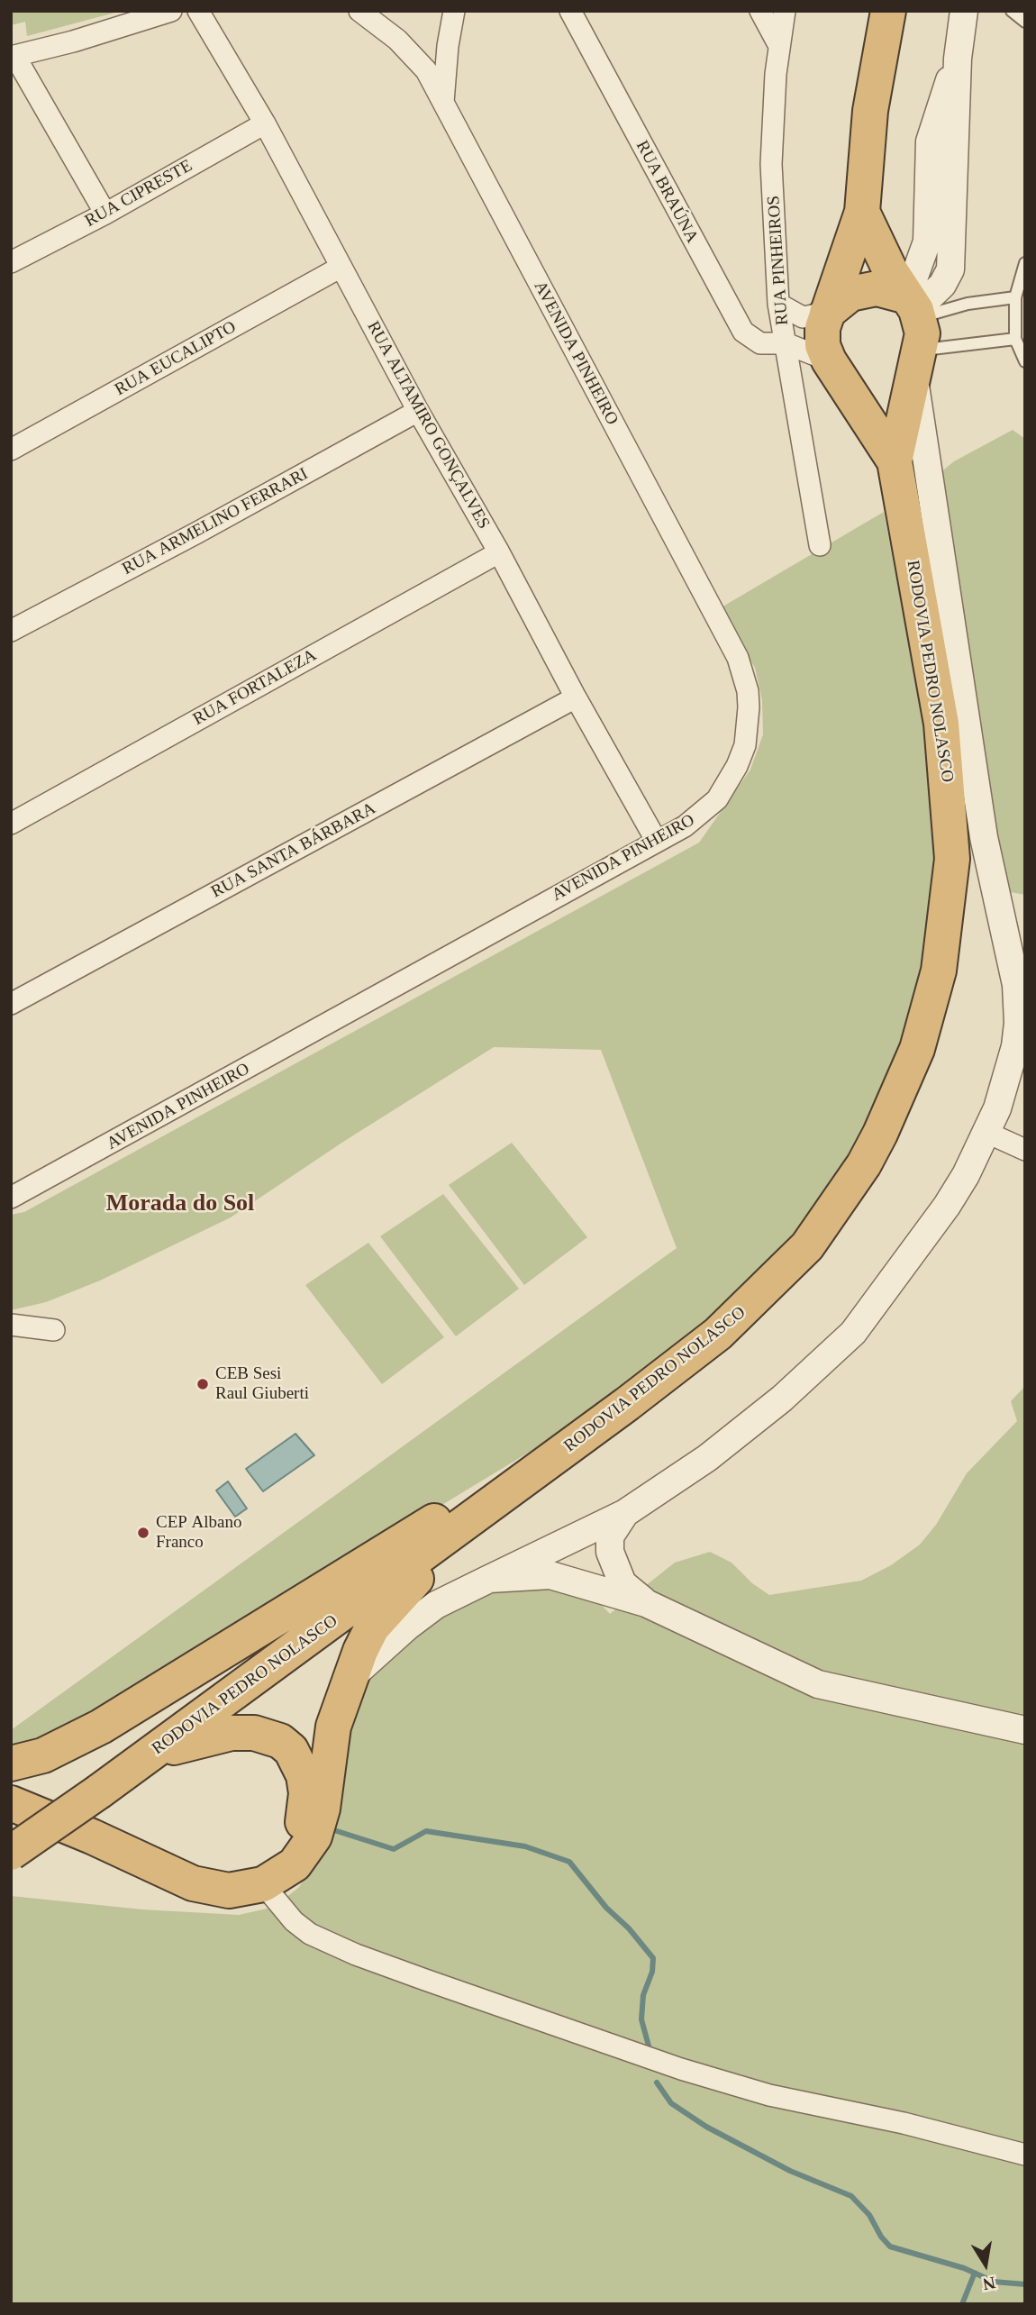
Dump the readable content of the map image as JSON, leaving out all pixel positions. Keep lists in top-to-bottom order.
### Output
{
  "streets": {
    "highway": ["RODOVIA PEDRO NOLASCO"],
    "street": [
      "RUA BRAÚNA",
      "RUA CIPRESTE",
      "RUA PINHEIROS",
      "AVENIDA PINHEIRO",
      "RUA EUCALIPTO",
      "RUA ALTAMIRO GONÇALVES",
      "RUA ARMELINO FERRARI",
      "RUA FORTALEZA",
      "RUA SANTA BÁRBARA"
    ]
  },
  "crossings": [
    ["RUA BRAÚNA", "RUA PINHEIROS"],
    ["RUA BRAÚNA", "RODOVIA PEDRO NOLASCO"],
    ["RUA CIPRESTE", "RUA ALTAMIRO GONÇALVES"],
    ["AVENIDA PINHEIRO", "RUA ALTAMIRO GONÇALVES"],
    ["RUA EUCALIPTO", "RUA ALTAMIRO GONÇALVES"],
    ["RUA ALTAMIRO GONÇALVES", "RUA ARMELINO FERRARI"],
    ["RUA ALTAMIRO GONÇALVES", "RUA FORTALEZA"],
    ["RUA ALTAMIRO GONÇALVES", "RUA SANTA BÁRBARA"]
  ],
  "districts": ["Morada do Sol"],
  "places": ["CEB Sesi Raul Giuberti", "CEP Albano Franco"],
  "north": "bottom"
}
